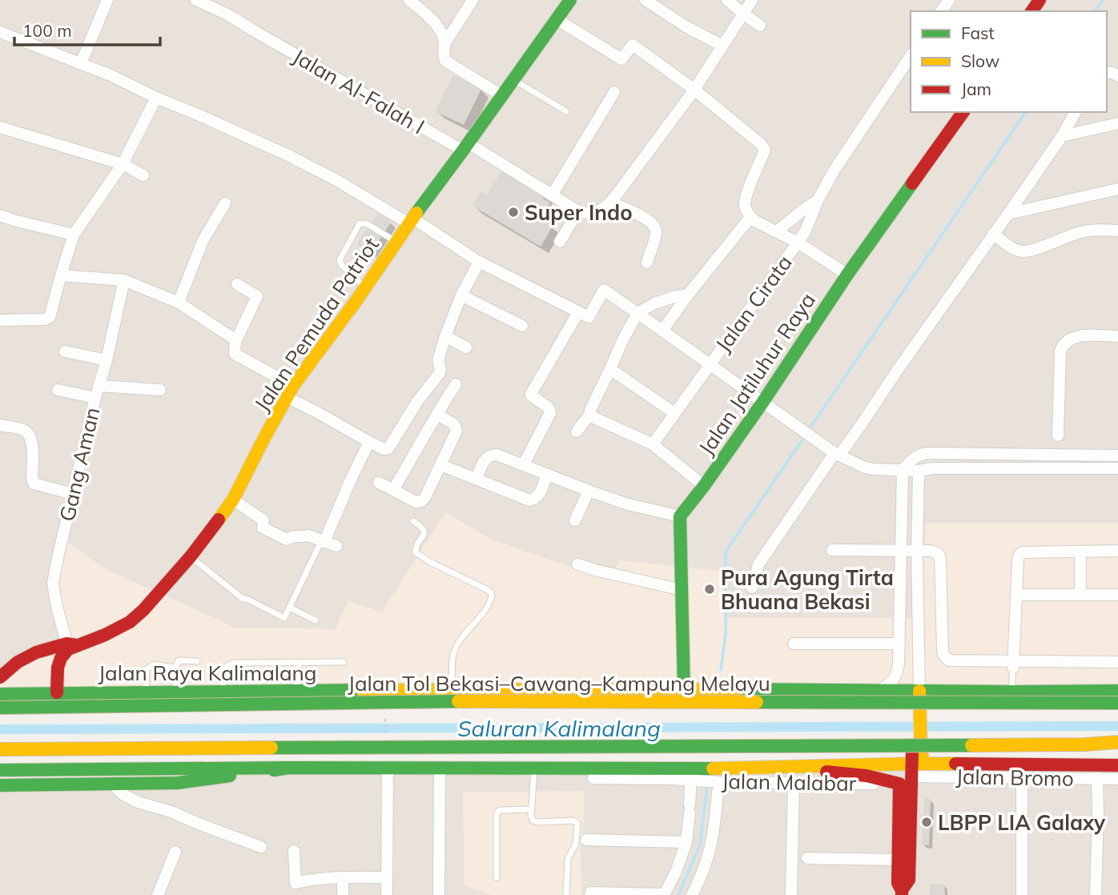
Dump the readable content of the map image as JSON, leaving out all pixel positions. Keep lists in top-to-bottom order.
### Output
{
  "streets": {
    "main road": [
      "Jalan Pemuda Patriot",
      "Jalan Jatiluhur Raya",
      "Jalan Raya Kalimalang",
      "Jalan Tol Bekasi–Cawang–Kampung Melayu"
    ],
    "street": [
      "Jalan Al-Falah I",
      "Jalan Cirata",
      "Gang Aman",
      "Jalan Bromo",
      "Jalan Malabar"
    ]
  },
  "crossings": [
    ["Jalan Al-Falah I", "Jalan Pemuda Patriot"],
    ["Jalan Pemuda Patriot", "Gang Aman"]
  ],
  "water": ["Saluran Kalimalang"],
  "places": ["Super Indo", "Pura Agung Tirta Bhuana Bekasi", "LBPP LIA Galaxy"],
  "legend": ["Fast", "Slow", "Jam"],
  "scale_bar": "100 m"
}
